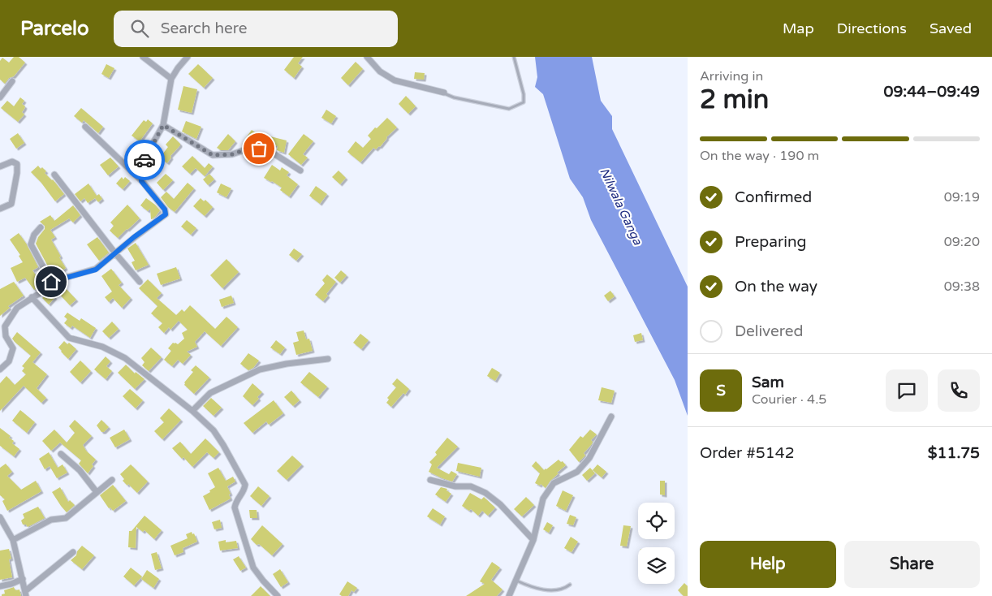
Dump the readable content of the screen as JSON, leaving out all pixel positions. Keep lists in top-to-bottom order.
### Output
{
  "water": ["Nilwala Ganga"],
  "page": {
    "header": "Parcelo",
    "search": "Search here",
    "nav": ["Map", "Directions", "Saved"],
    "heading": ["2 min", "Arriving in", "09:44–09:49"],
    "panel": [
      "Sam",
      "Courier · 4.5",
      "Order #5142",
      "$11.75"
    ],
    "bar": "On the way · 190 m",
    "list": [
      ["Confirmed", "09:19"],
      ["Preparing", "09:20"],
      ["On the way", "09:38"],
      "Delivered"
    ],
    "round": "S",
    "buttons": ["Help", "Share"]
  }
}
